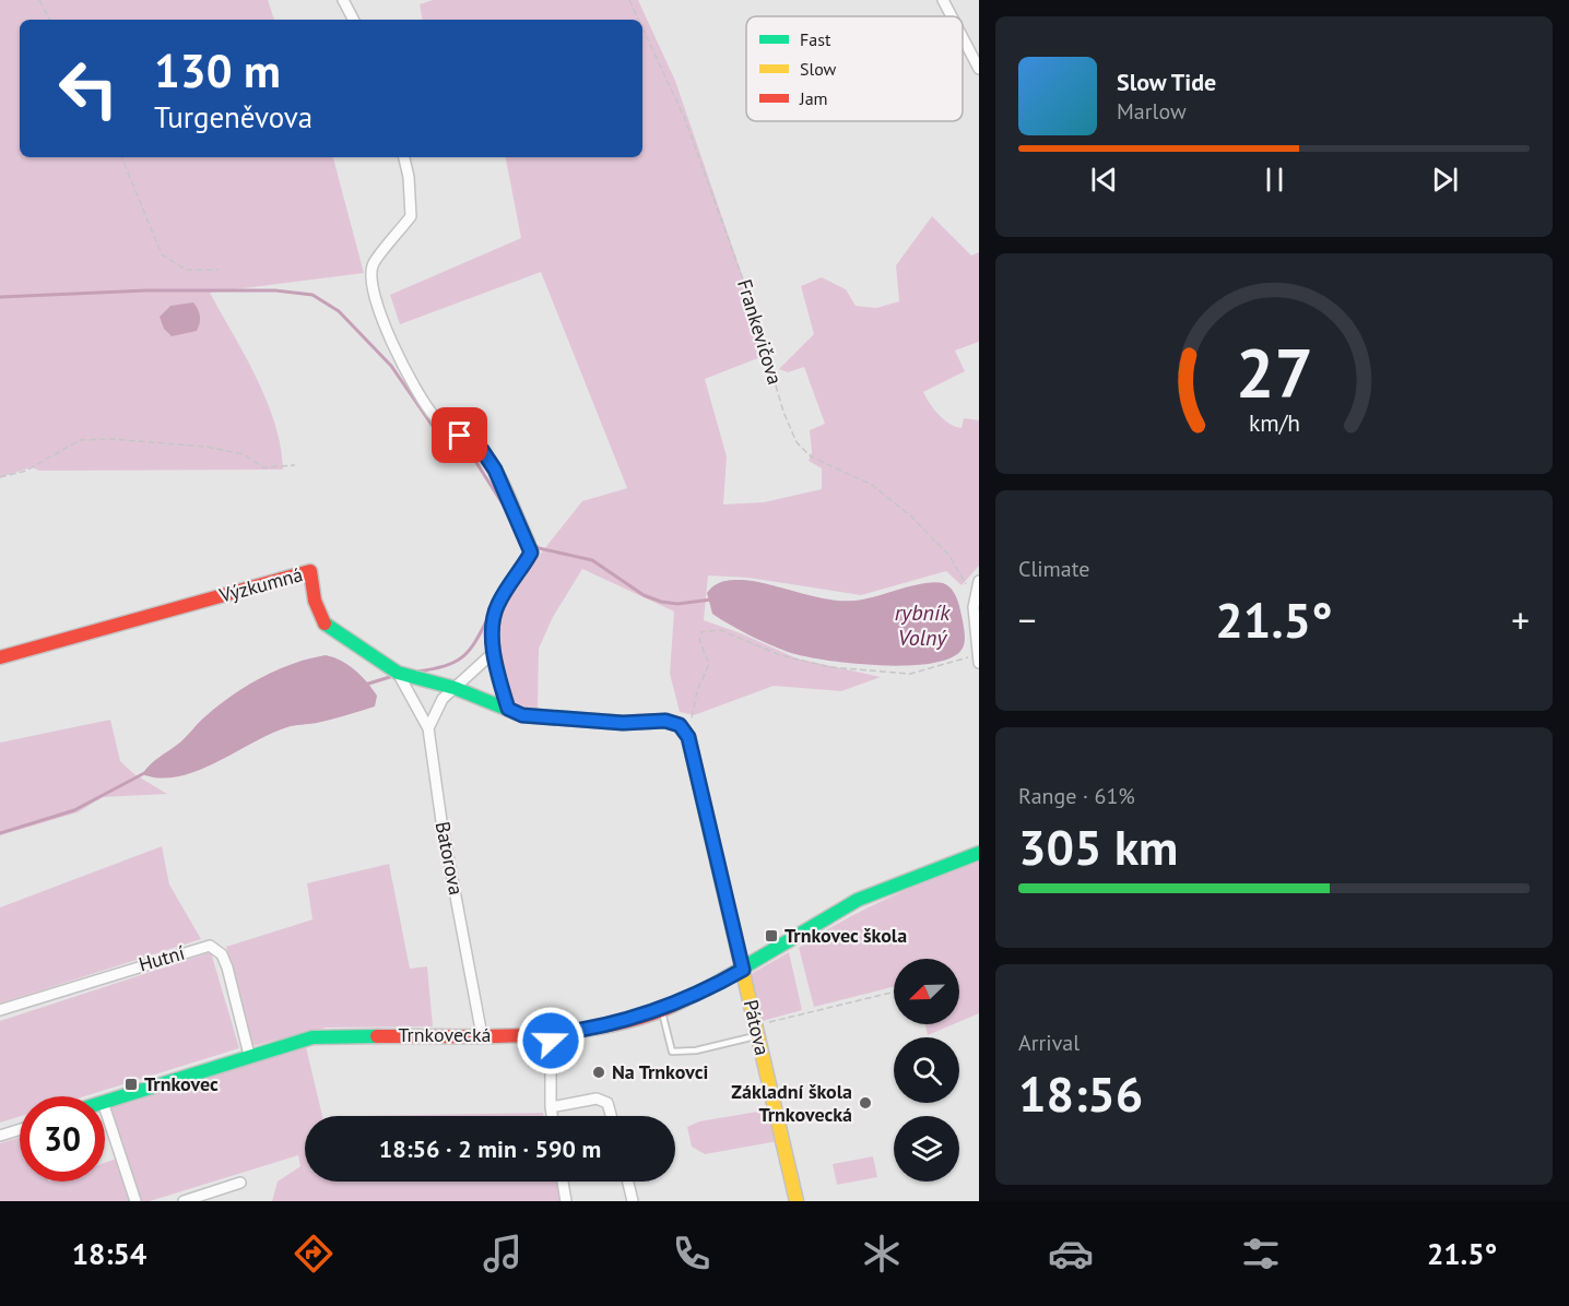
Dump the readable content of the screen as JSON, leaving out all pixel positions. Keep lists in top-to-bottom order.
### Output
{
  "streets": {
    "street": [
      "Výzkumná",
      "Batorova",
      "Hutní",
      "Pátova",
      "Trnkovecká"
    ],
    "path": ["Frankevičova"]
  },
  "crossings": [
    ["Výzkumná", "Pátova"],
    ["Batorova", "Trnkovecká"],
    ["Hutní", "Trnkovecká"],
    ["Pátova", "Trnkovecká"]
  ],
  "water": ["rybník Volný"],
  "places": {
    "transit": ["Trnkovec škola", "Trnkovec"],
    "other": ["Na Trnkovci", "Základní škola Trnkovecká"]
  },
  "legend": ["Fast", "Slow", "Jam"],
  "north": "bottom left",
  "page": {
    "turn": ["130 m", "Turgeněvova"],
    "song": ["Slow Tide", "Marlow"],
    "tile": [
      "Climate",
      ["Range · 61%", "305 km"],
      ["Arrival", "18:56"]
    ],
    "heat": ["−", "21.5°", "+"],
    "limit": "30",
    "trip": "18:56 · 2 min · 590 m",
    "tabs": ["18:54", "21.5°"],
    "gauge": ["27", "km/h"]
  }
}
